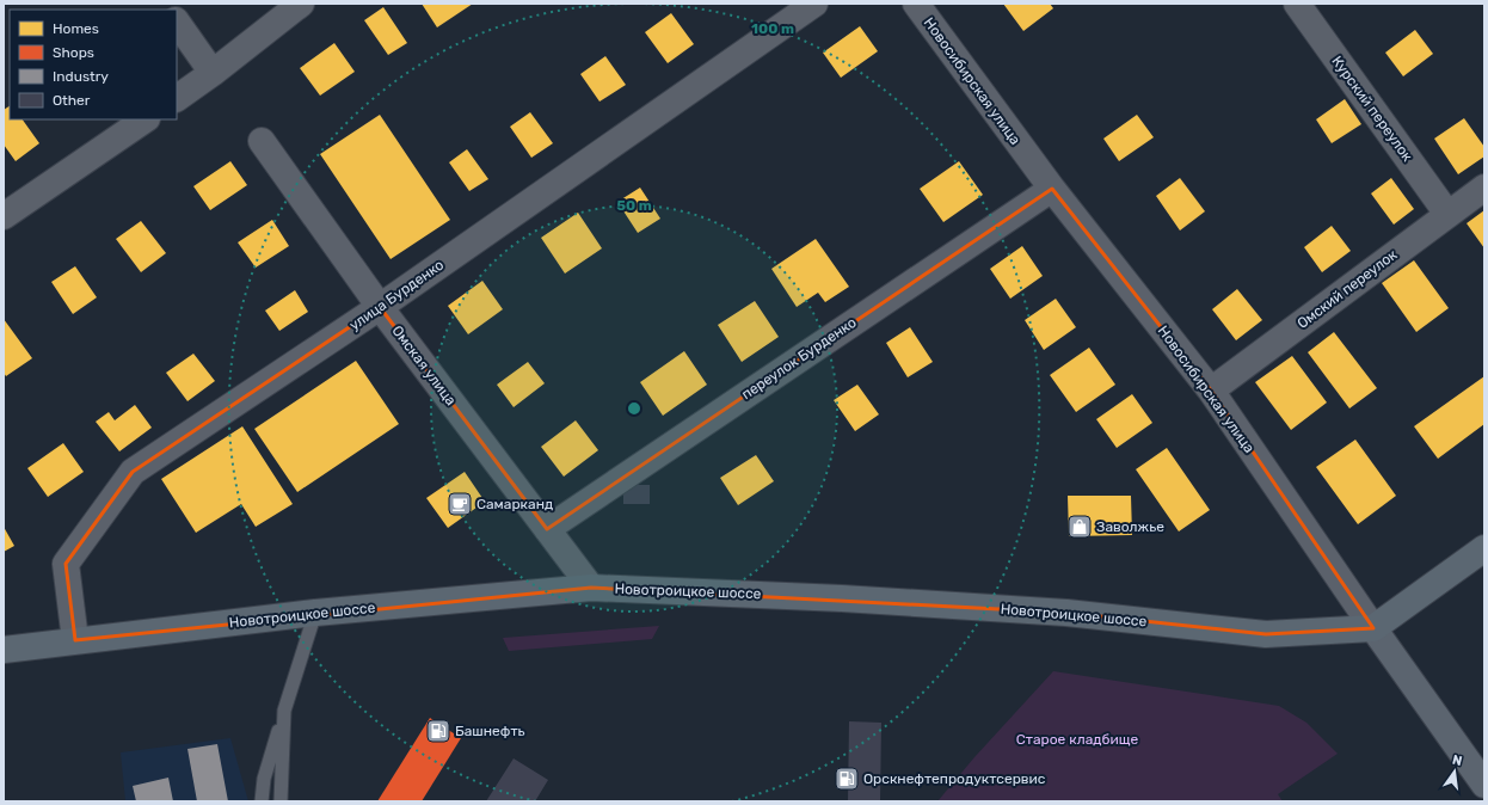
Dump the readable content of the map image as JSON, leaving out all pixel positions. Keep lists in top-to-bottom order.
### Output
{
  "streets": {
    "main road": ["Новосибирская улица", "Новотроицкое шоссе"],
    "street": [
      "Курский переулок",
      "Омский переулок",
      "улица Бурденко",
      "переулок Бурденко",
      "Омская улица"
    ]
  },
  "crossings": [
    ["Новосибирская улица", "Омский переулок"],
    ["Новосибирская улица", "переулок Бурденко"],
    ["Новосибирская улица", "Новотроицкое шоссе"],
    ["Курский переулок", "Омский переулок"],
    ["улица Бурденко", "Омская улица"],
    ["улица Бурденко", "Новотроицкое шоссе"],
    ["переулок Бурденко", "Омская улица"],
    ["Омская улица", "Новотроицкое шоссе"]
  ],
  "parks": ["Старое кладбище"],
  "places": {
    "cafe": ["Самарканд"],
    "shop": ["Заволжье"],
    "fuel station": ["Башнефть", "Орскнефтепродуктсервис"]
  },
  "legend": [
    "Homes",
    "Shops",
    "Industry",
    "Other"
  ],
  "north": "top",
  "rings": ["100 m", "50 m"]
}
